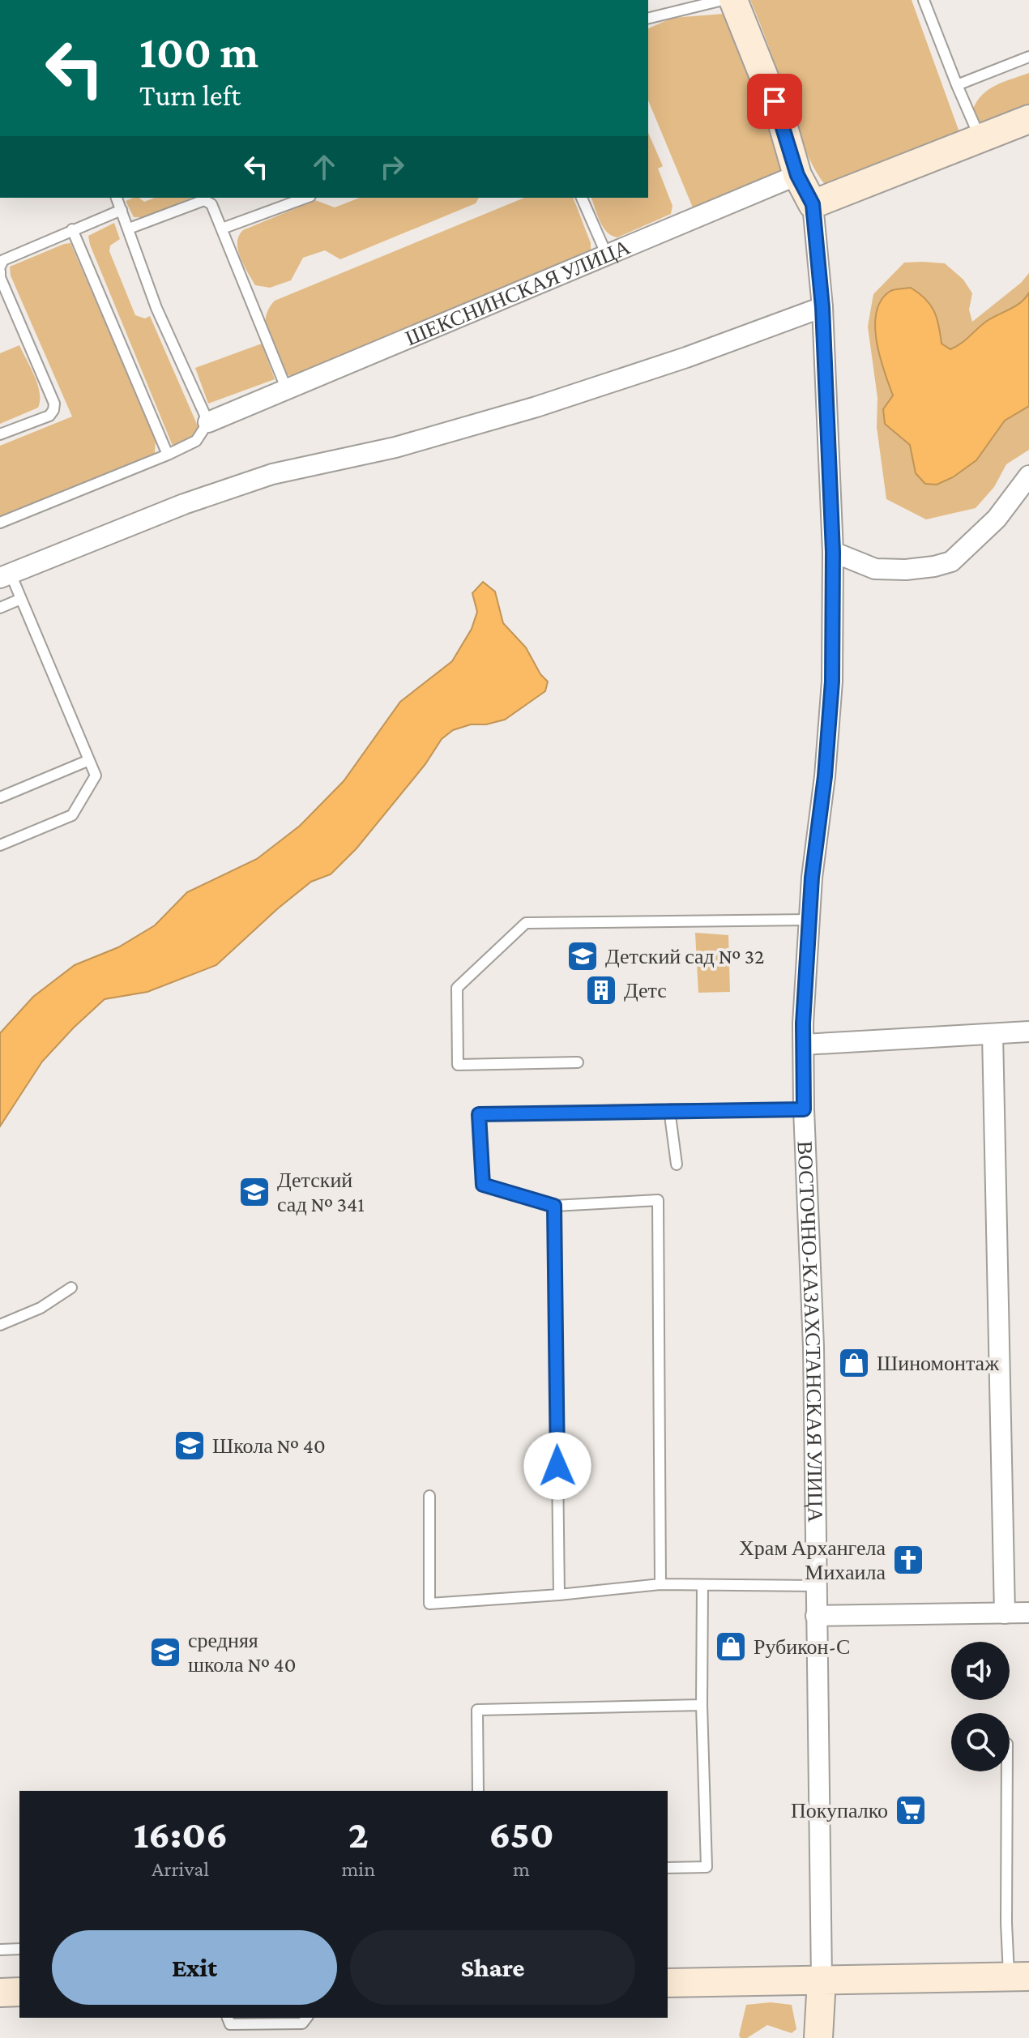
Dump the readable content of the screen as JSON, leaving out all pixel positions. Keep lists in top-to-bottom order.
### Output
{
  "streets": {
    "street": ["ШЕКСНИНСКАЯ УЛИЦА", "ВОСТОЧНО-КАЗАХСТАНСКАЯ УЛИЦА"]
  },
  "places": {
    "school or university": [
      "Детский сад № 32",
      "Детский сад № 341",
      "Школа № 40",
      "средняя школа № 40"
    ],
    "building": ["Детс"],
    "shop": ["Шиномонтаж", "Рубикон-С"],
    "church": ["Храм Архангела Михаила"],
    "supermarket": ["Покупалко"]
  },
  "page": {
    "turn": ["100 m", "Turn left"],
    "eta": [
      "16:06",
      "Arrival",
      "2",
      "min",
      "650",
      "m"
    ],
    "buttons": ["Exit", "Share"]
  }
}
